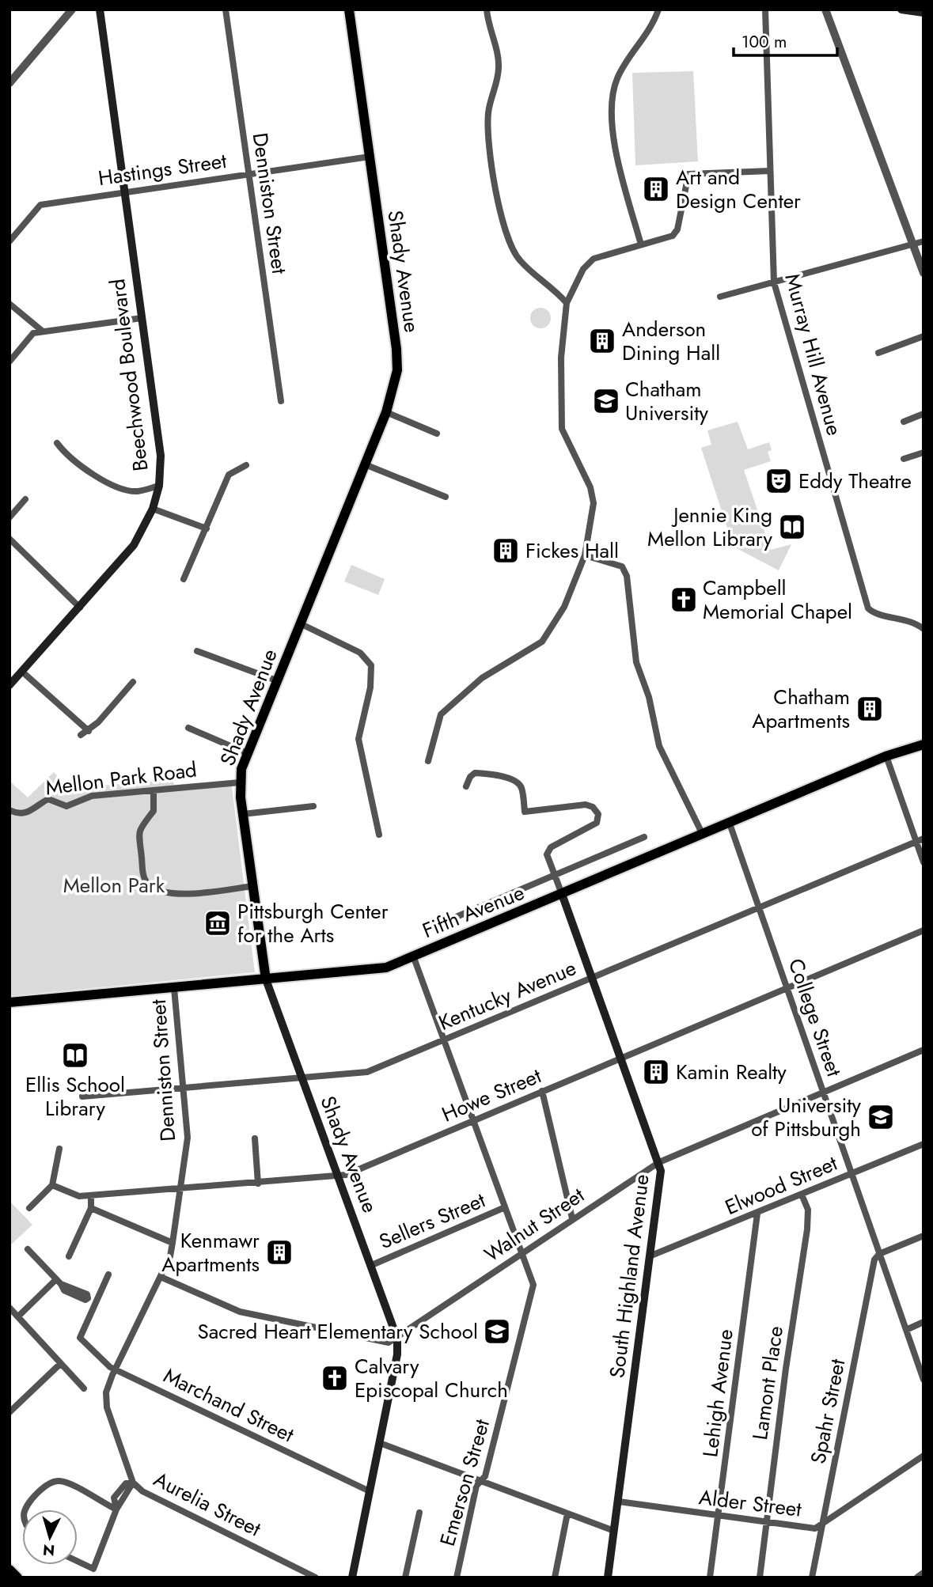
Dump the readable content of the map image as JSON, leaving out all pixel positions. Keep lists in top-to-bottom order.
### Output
{
  "streets": {
    "main road": [
      "Shady Avenue",
      "Beechwood Boulevard",
      "Fifth Avenue",
      "South Highland Avenue"
    ],
    "street": [
      "Hastings Street",
      "Denniston Street",
      "Murray Hill Avenue",
      "Mellon Park Road",
      "Kentucky Avenue",
      "College Street",
      "Howe Street",
      "Elwood Street",
      "Sellers Street",
      "Walnut Street",
      "Lamont Place",
      "Lehigh Avenue",
      "Marchand Street",
      "Spahr Street",
      "Emerson Street",
      "Alder Street",
      "Aurelia Street"
    ]
  },
  "crossings": [
    ["Hastings Street", "Denniston Street"],
    ["Hastings Street", "Shady Avenue"],
    ["Hastings Street", "Beechwood Boulevard"],
    ["Denniston Street", "Fifth Avenue"],
    ["Denniston Street", "Kentucky Avenue"],
    ["Denniston Street", "Howe Street"],
    ["Denniston Street", "Marchand Street"],
    ["Denniston Street", "Aurelia Street"],
    ["Shady Avenue", "Mellon Park Road"],
    ["Shady Avenue", "Fifth Avenue"],
    ["Shady Avenue", "Kentucky Avenue"],
    ["Shady Avenue", "Howe Street"],
    ["Shady Avenue", "Sellers Street"],
    ["Shady Avenue", "Walnut Street"],
    ["Shady Avenue", "Marchand Street"],
    ["Fifth Avenue", "College Street"],
    ["Fifth Avenue", "South Highland Avenue"],
    ["Fifth Avenue", "Emerson Street"],
    ["Kentucky Avenue", "College Street"],
    ["Kentucky Avenue", "South Highland Avenue"],
    ["Kentucky Avenue", "Emerson Street"],
    ["College Street", "Howe Street"],
    ["College Street", "Elwood Street"],
    ["College Street", "Walnut Street"],
    ["College Street", "Spahr Street"],
    ["Howe Street", "South Highland Avenue"],
    ["Howe Street", "Emerson Street"],
    ["Elwood Street", "South Highland Avenue"],
    ["Elwood Street", "Lamont Place"],
    ["Elwood Street", "Lehigh Avenue"],
    ["Sellers Street", "Emerson Street"],
    ["Walnut Street", "South Highland Avenue"],
    ["Walnut Street", "Emerson Street"],
    ["South Highland Avenue", "Alder Street"],
    ["Lamont Place", "Alder Street"],
    ["Lehigh Avenue", "Alder Street"],
    ["Marchand Street", "Aurelia Street"],
    ["Spahr Street", "Alder Street"]
  ],
  "parks": ["Mellon Park"],
  "places": {
    "building": [
      "Art and Design Center",
      "Anderson Dining Hall",
      "Fickes Hall",
      "Chatham Apartments",
      "Kamin Realty",
      "Kenmawr Apartments"
    ],
    "school or university": ["Chatham University", "University of Pittsburgh", "Sacred Heart Elementary School"],
    "theatre": ["Eddy Theatre"],
    "library": ["Jennie King Mellon Library", "Ellis School Library"],
    "church": ["Campbell Memorial Chapel", "Calvary Episcopal Church"],
    "museum": ["Pittsburgh Center for the Arts"]
  },
  "scale_bar": "100 m",
  "north": "bottom"
}
